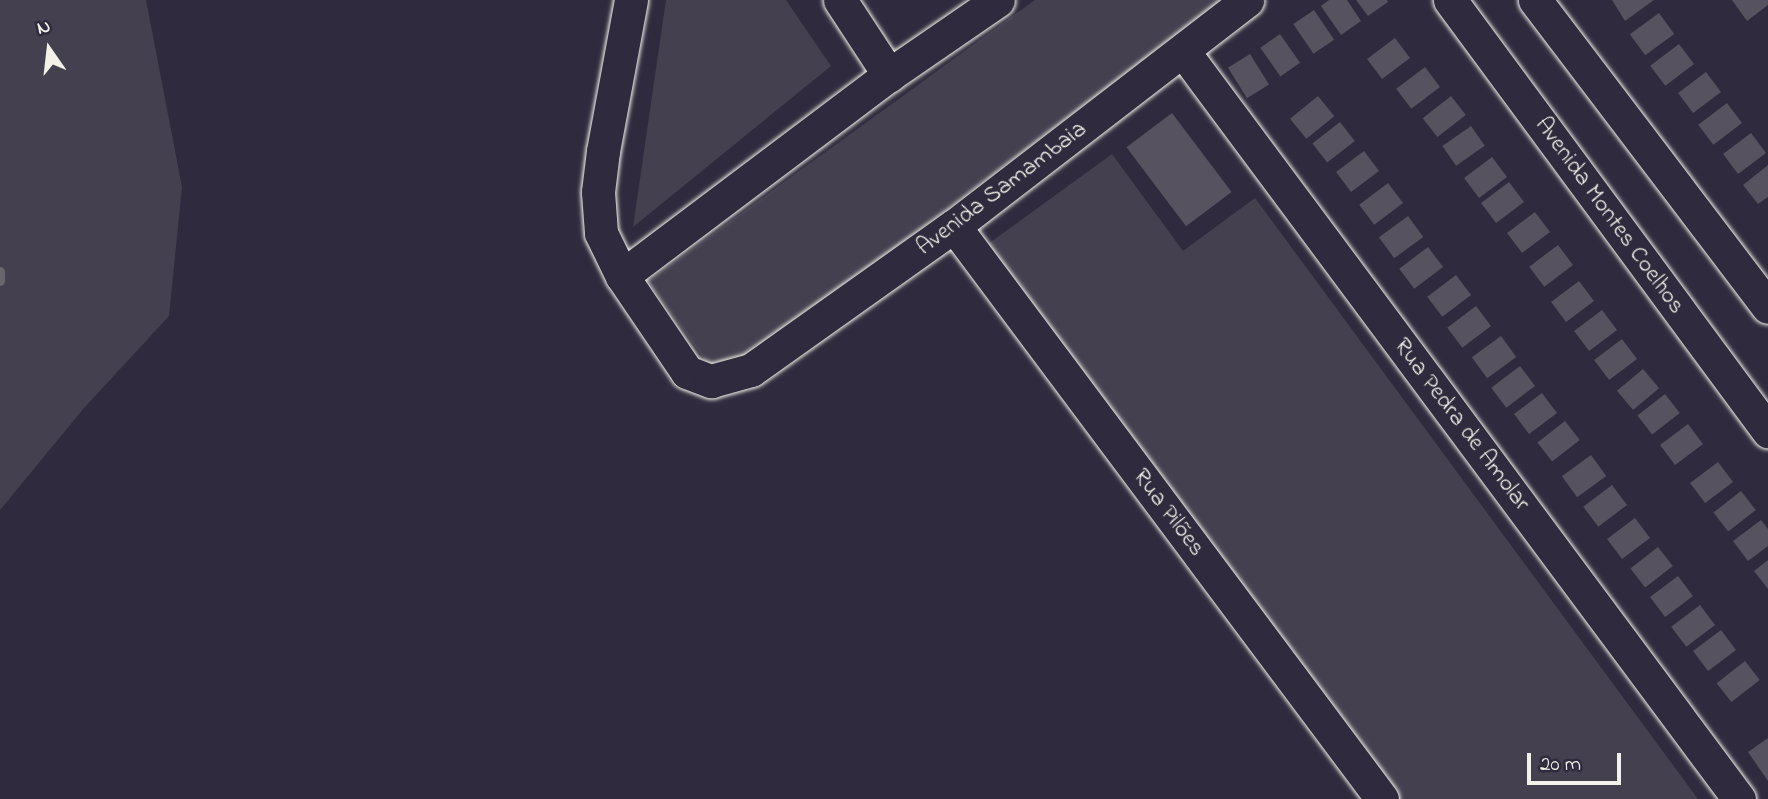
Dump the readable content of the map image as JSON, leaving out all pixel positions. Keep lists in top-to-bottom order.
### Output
{
  "streets": {
    "street": [
      "Avenida Samambaia",
      "Avenida Montes Coelhos",
      "Rua Pedra de Amolar",
      "Rua Pilões"
    ]
  },
  "crossings": [
    ["Avenida Samambaia", "Rua Pedra de Amolar"],
    ["Avenida Samambaia", "Rua Pilões"]
  ],
  "scale_bar": "20 m",
  "north": "top"
}
